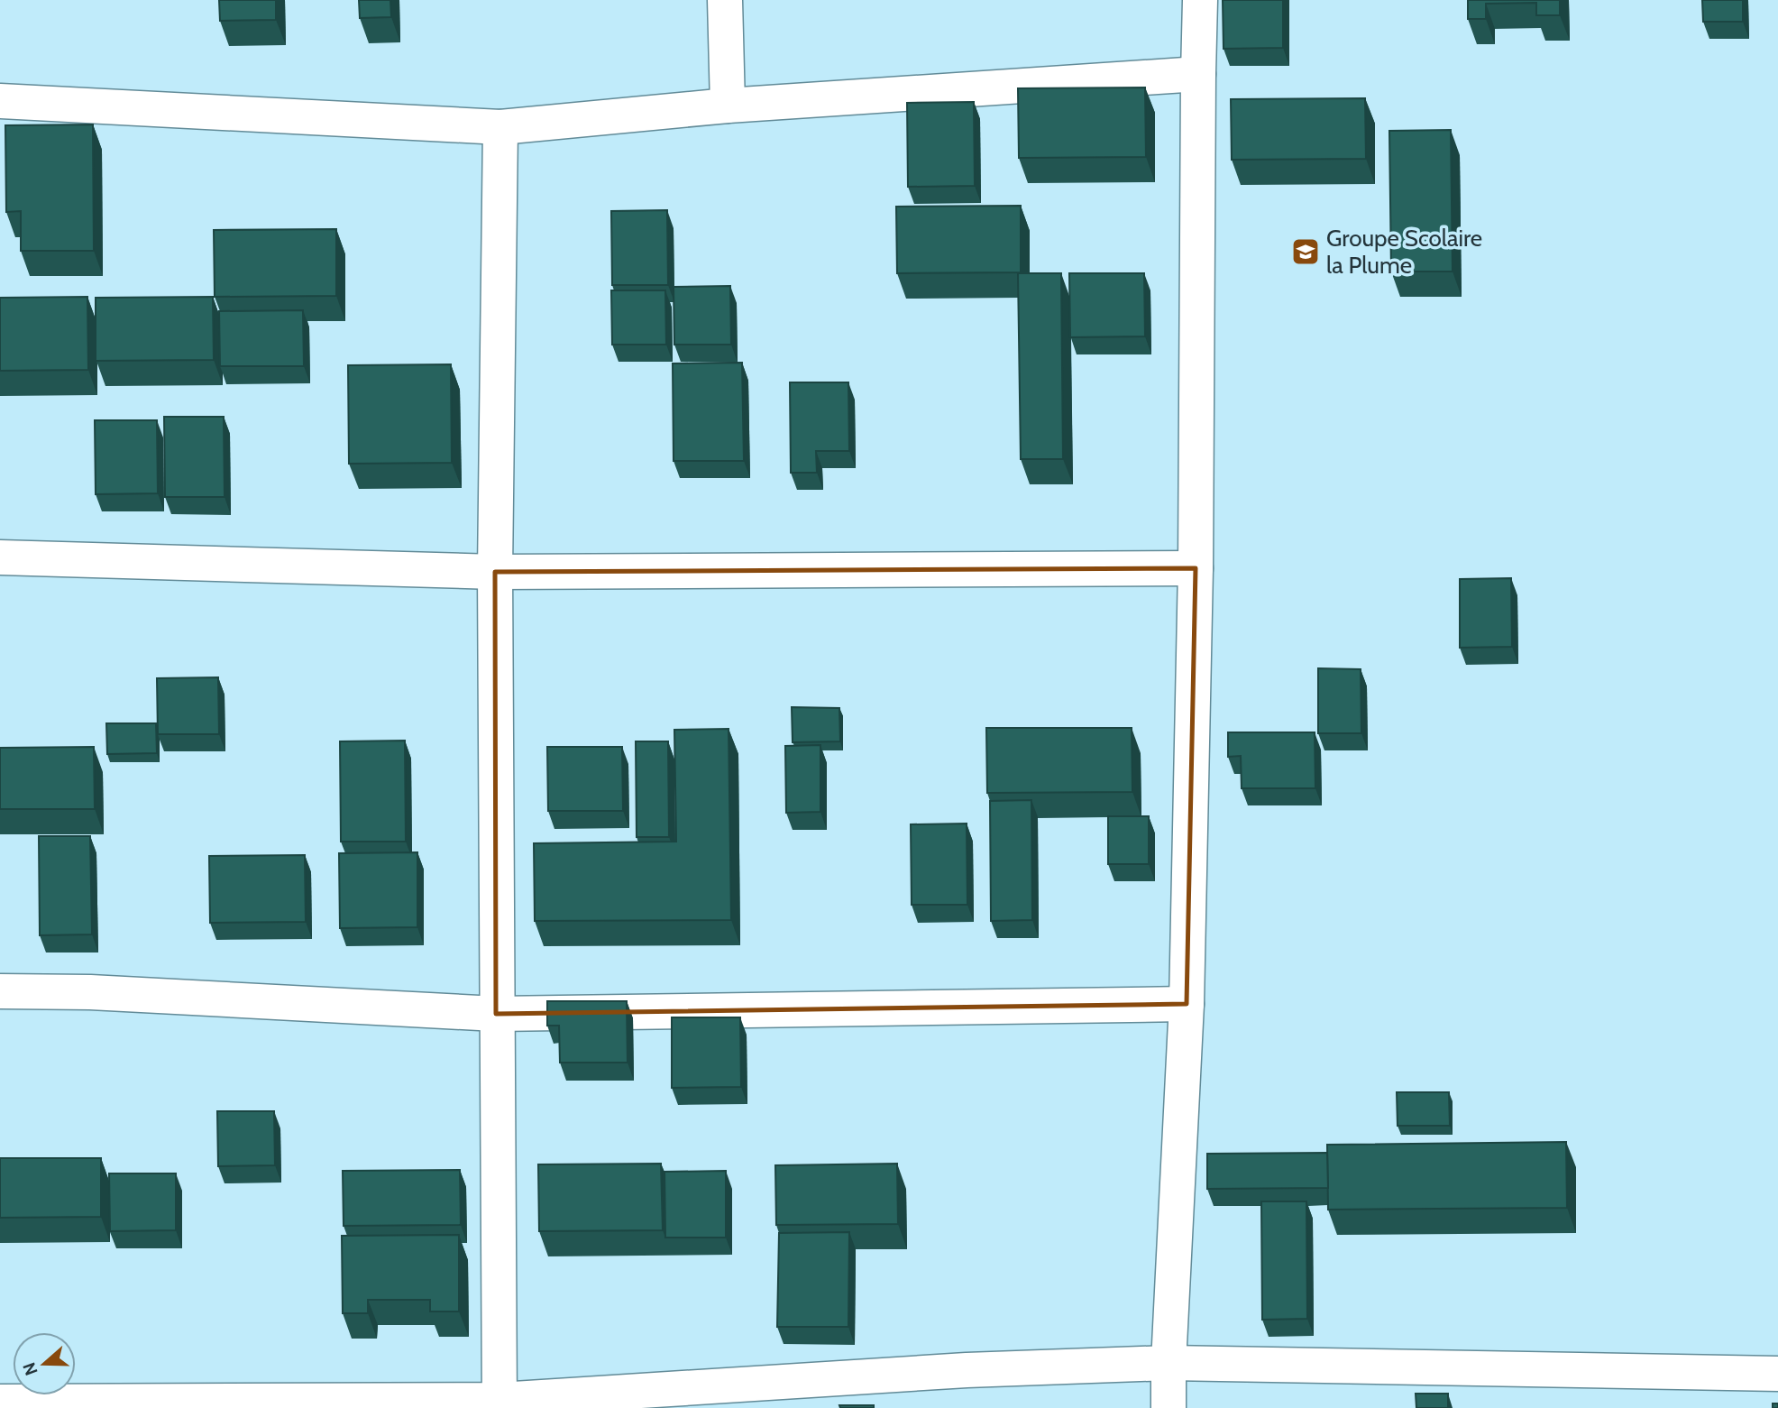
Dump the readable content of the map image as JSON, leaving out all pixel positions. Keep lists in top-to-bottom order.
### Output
{
  "places": {
    "school or university": ["Groupe Scolaire la Plume"]
  },
  "north": "left"
}
